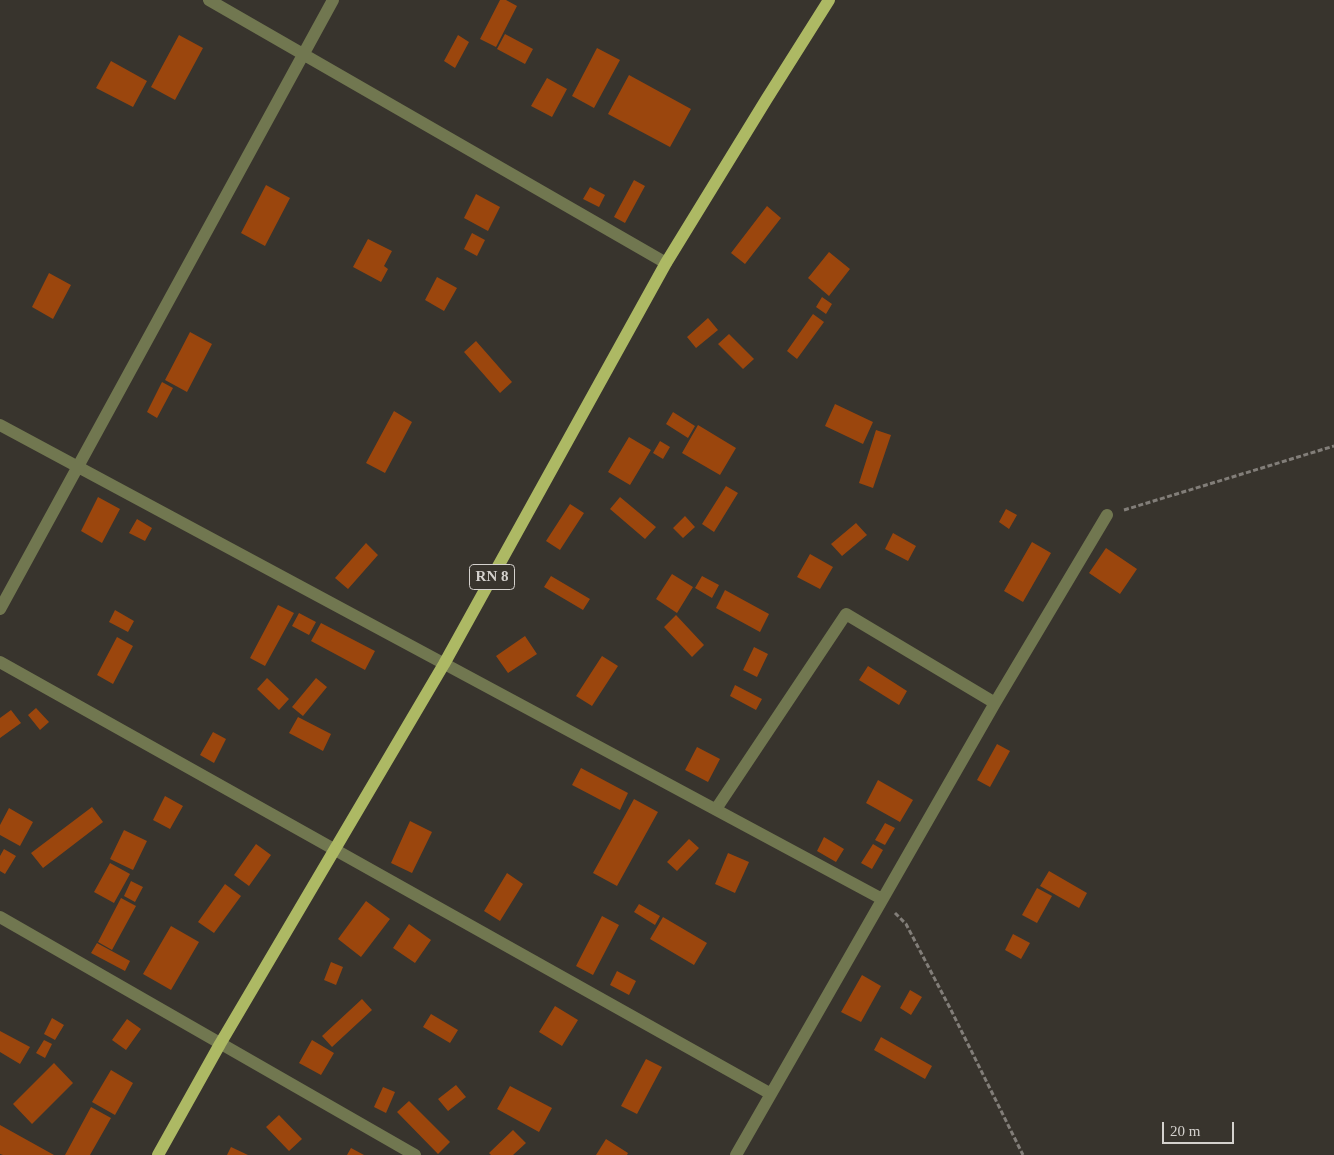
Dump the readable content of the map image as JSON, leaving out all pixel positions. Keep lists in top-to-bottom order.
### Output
{
  "streets": {
    "main road": ["RN 8"]
  },
  "scale_bar": "20 m"
}
